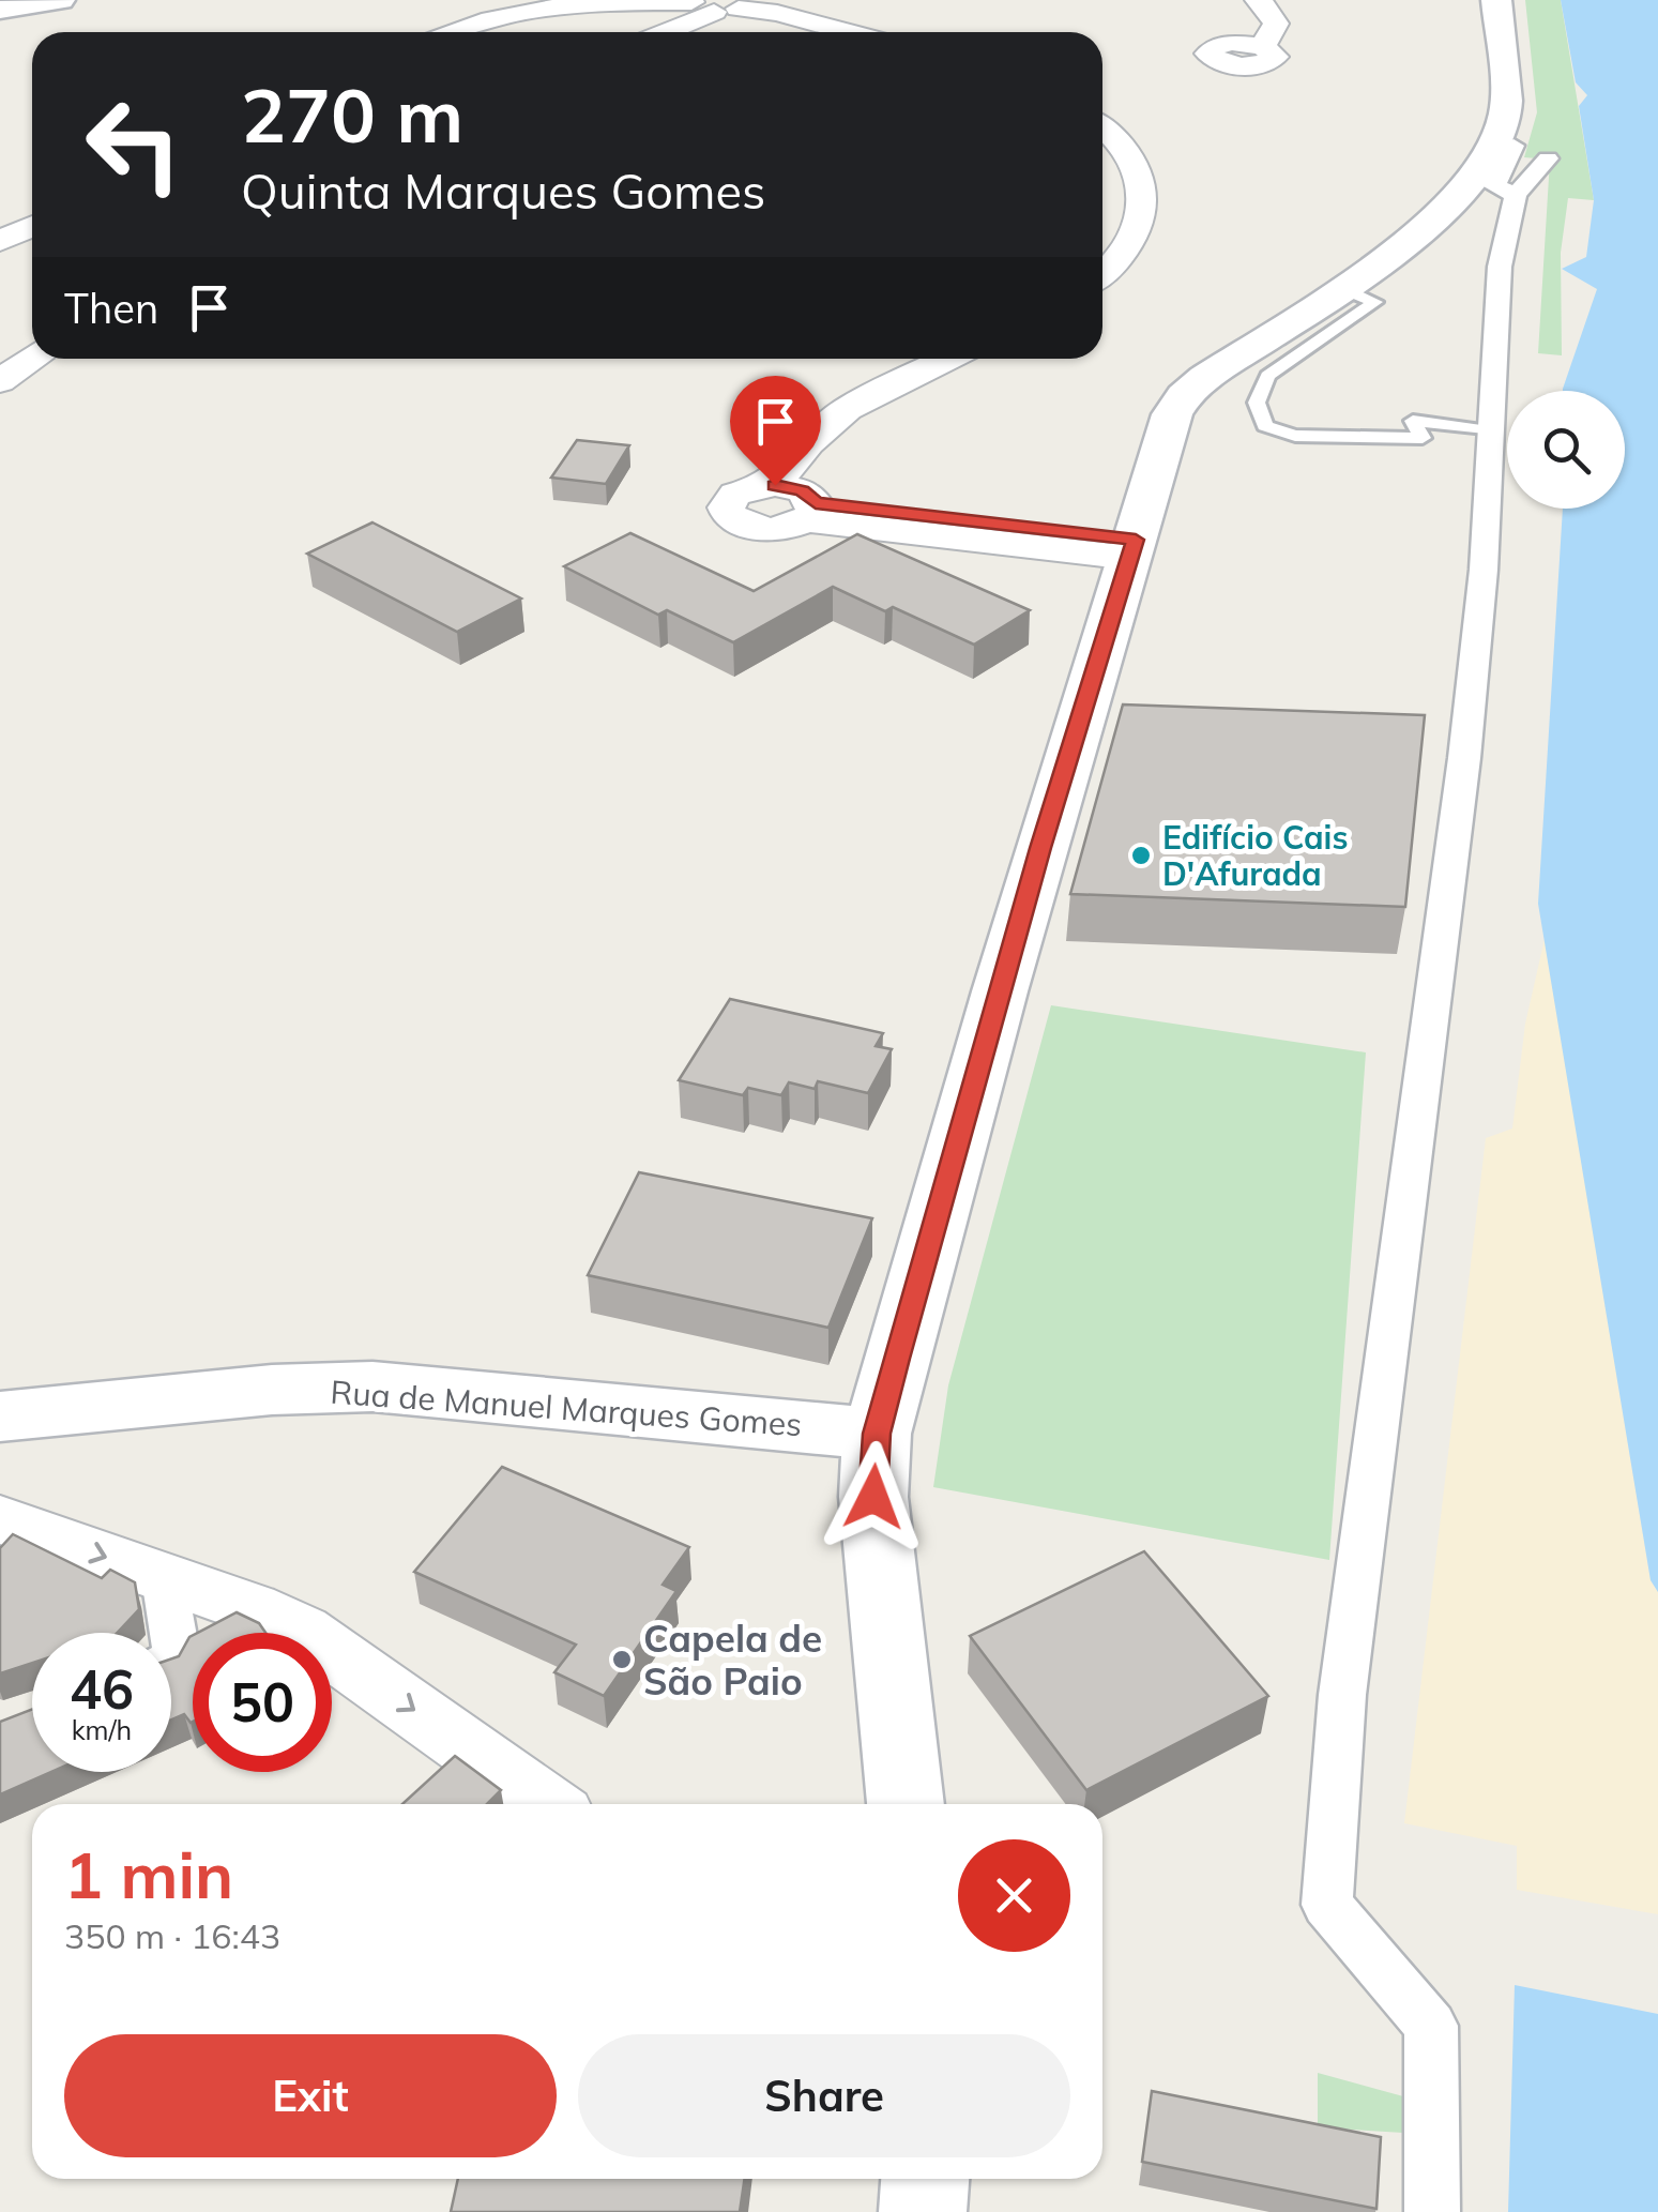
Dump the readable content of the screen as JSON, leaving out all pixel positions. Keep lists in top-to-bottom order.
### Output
{
  "streets": {
    "main road": ["Rua de Manuel Marques Gomes"]
  },
  "places": ["Edifício Cais D'Afurada", "Capela de São Paio"],
  "page": {
    "turn": ["270 m", "Quinta Marques Gomes"],
    "then": "Then",
    "speed": "46 km/h",
    "limit": "50",
    "heading": ["1 min", "350 m · 16:43"],
    "buttons": ["Exit", "Share"]
  }
}
